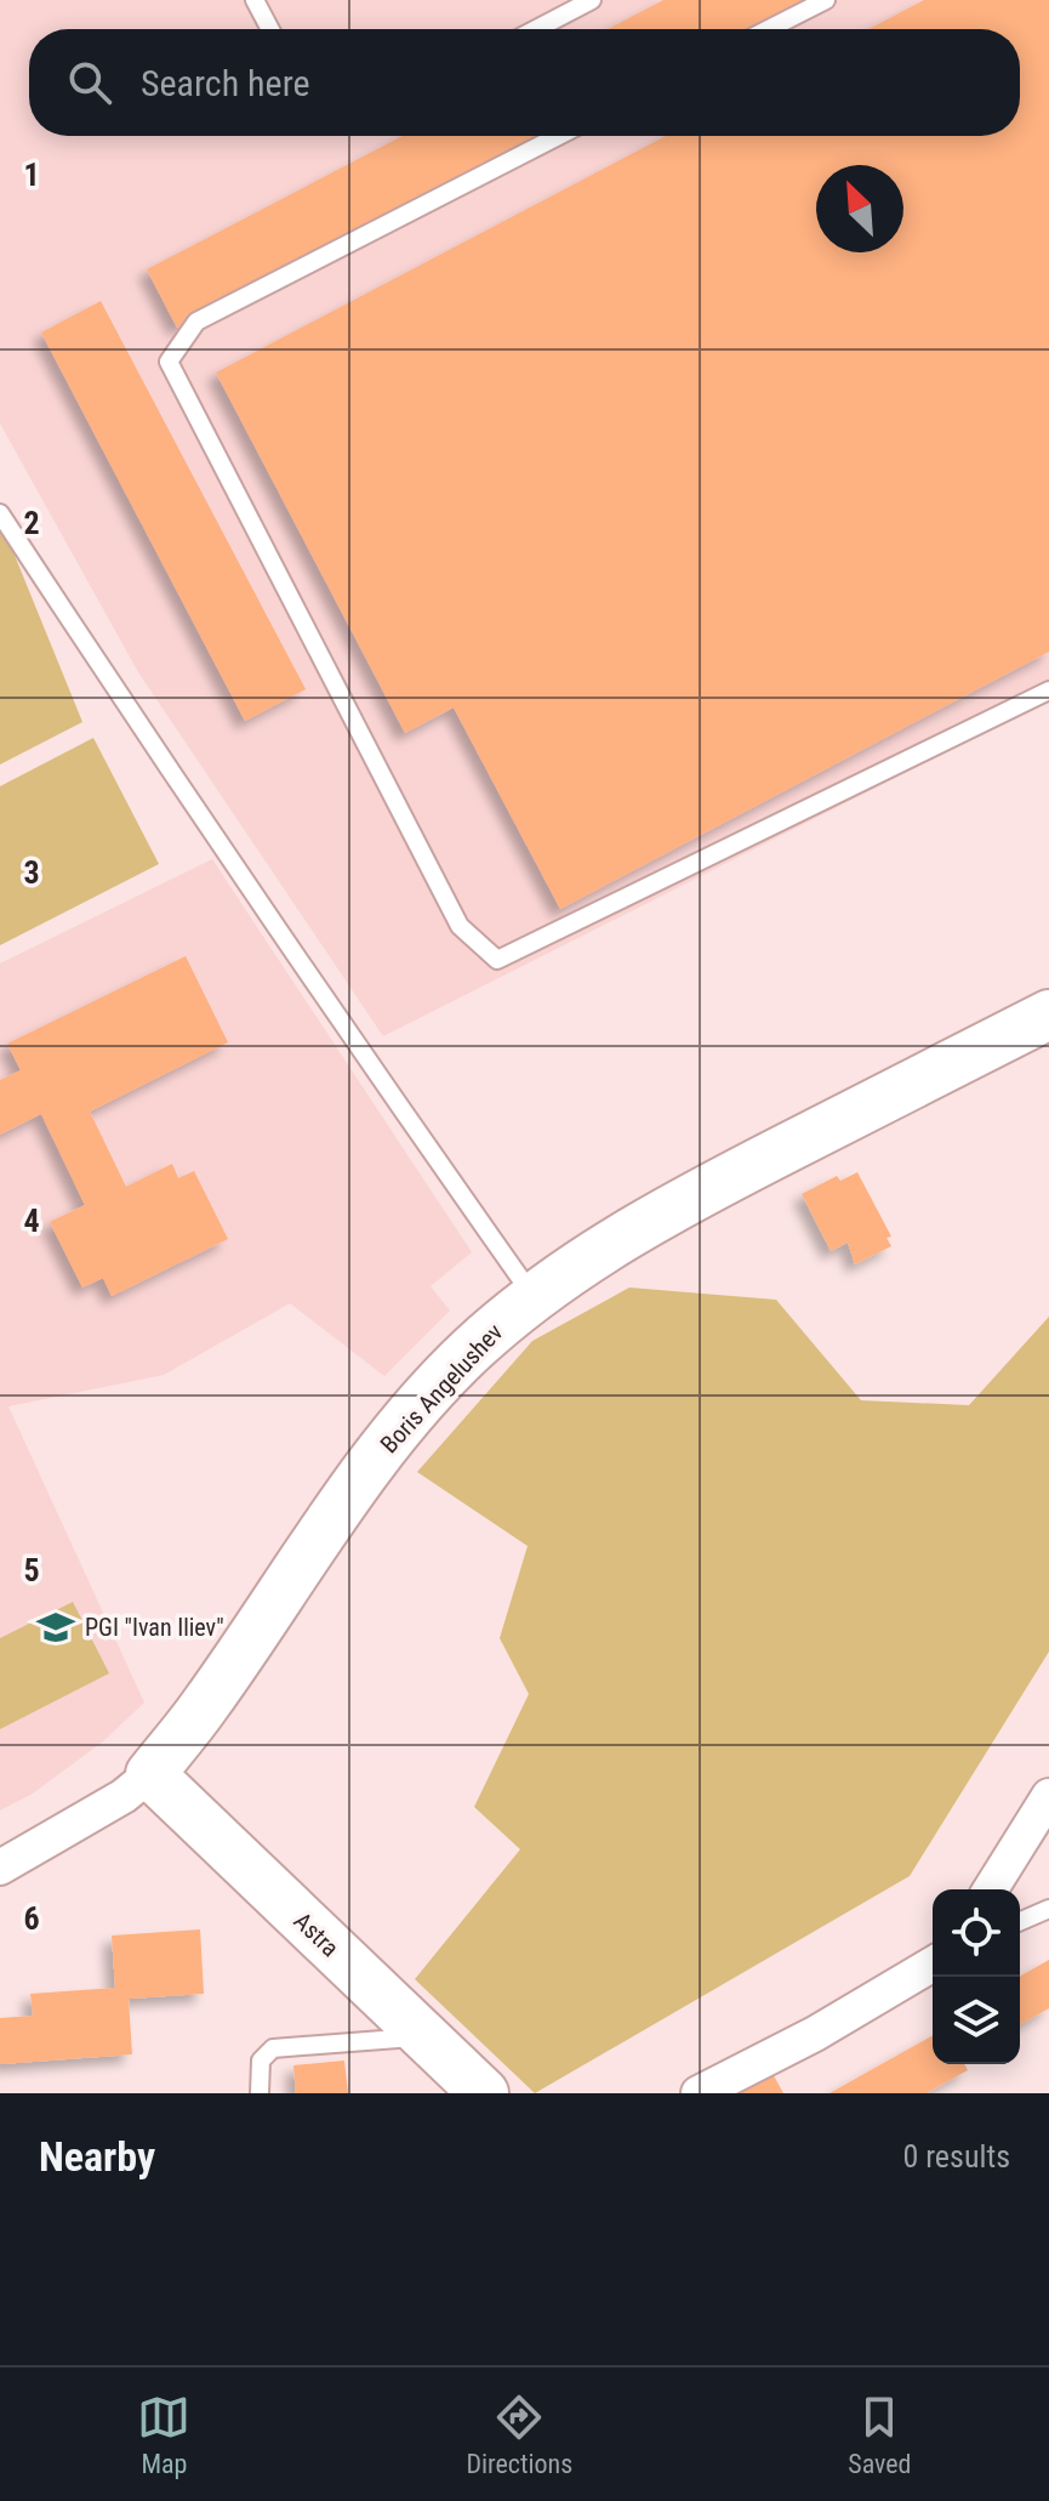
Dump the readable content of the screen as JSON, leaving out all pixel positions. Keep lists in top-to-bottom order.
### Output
{
  "streets": {
    "street": ["Boris Angelushev", "Astra"]
  },
  "crossings": [
    ["Boris Angelushev", "Astra"]
  ],
  "places": {
    "school or university": ["PGI \"Ivan Iliev\""]
  },
  "north": "top left",
  "page": {
    "search": "Search here",
    "heading": ["Nearby", "0 results"],
    "nav": ["Map", "Directions", "Saved"]
  },
  "grid": {
    "rows": [
      "1",
      "2",
      "3",
      "4",
      "5",
      "6"
    ]
  }
}
